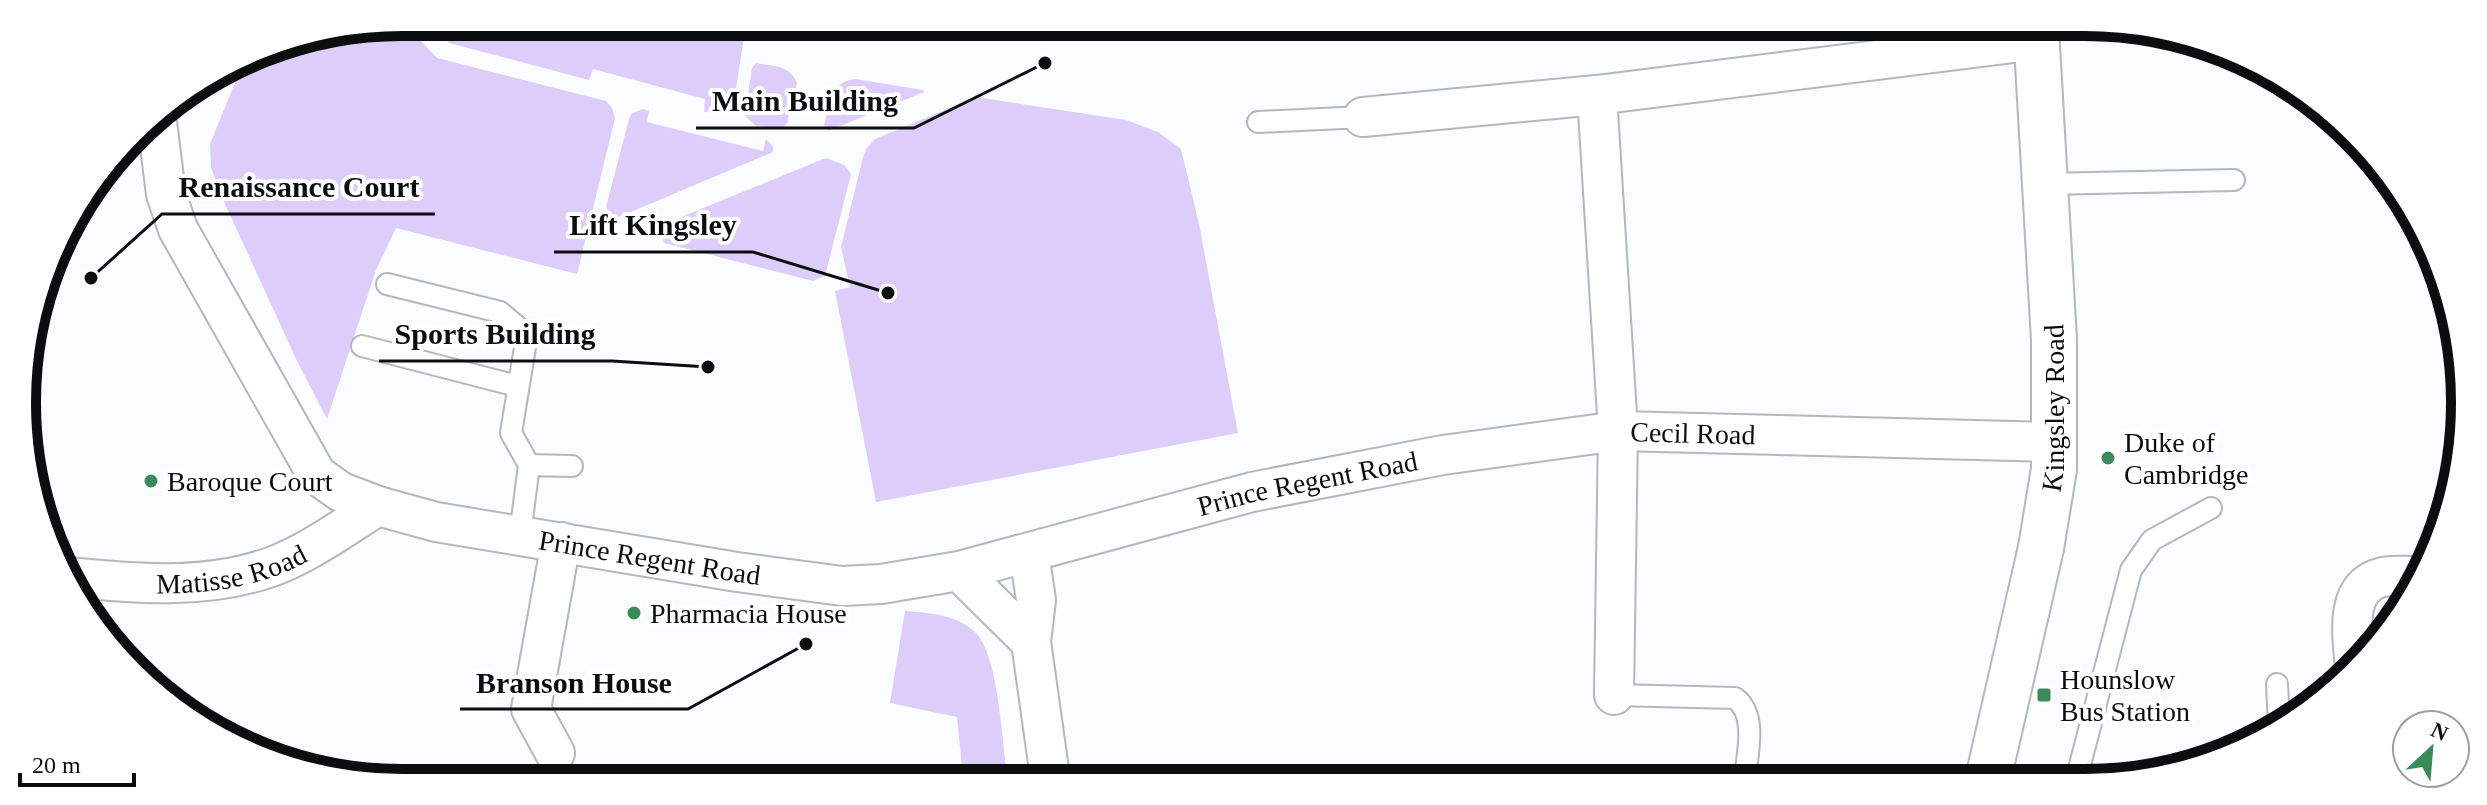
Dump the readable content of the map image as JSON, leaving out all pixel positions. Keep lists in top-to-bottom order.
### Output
{
  "streets": {
    "street": [
      "Kingsley Road",
      "Cecil Road",
      "Prince Regent Road",
      "Matisse Road"
    ]
  },
  "crossings": [
    ["Kingsley Road", "Cecil Road"],
    ["Cecil Road", "Prince Regent Road"],
    ["Prince Regent Road", "Matisse Road"]
  ],
  "places": {
    "other": [
      "Main Building",
      "Renaissance Court",
      "Lift Kingsley",
      "Sports Building",
      "Duke of Cambridge",
      "Baroque Court",
      "Pharmacia House",
      "Branson House"
    ],
    "transit": ["Hounslow Bus Station"]
  },
  "scale_bar": "20 m",
  "north": "top right"
}
